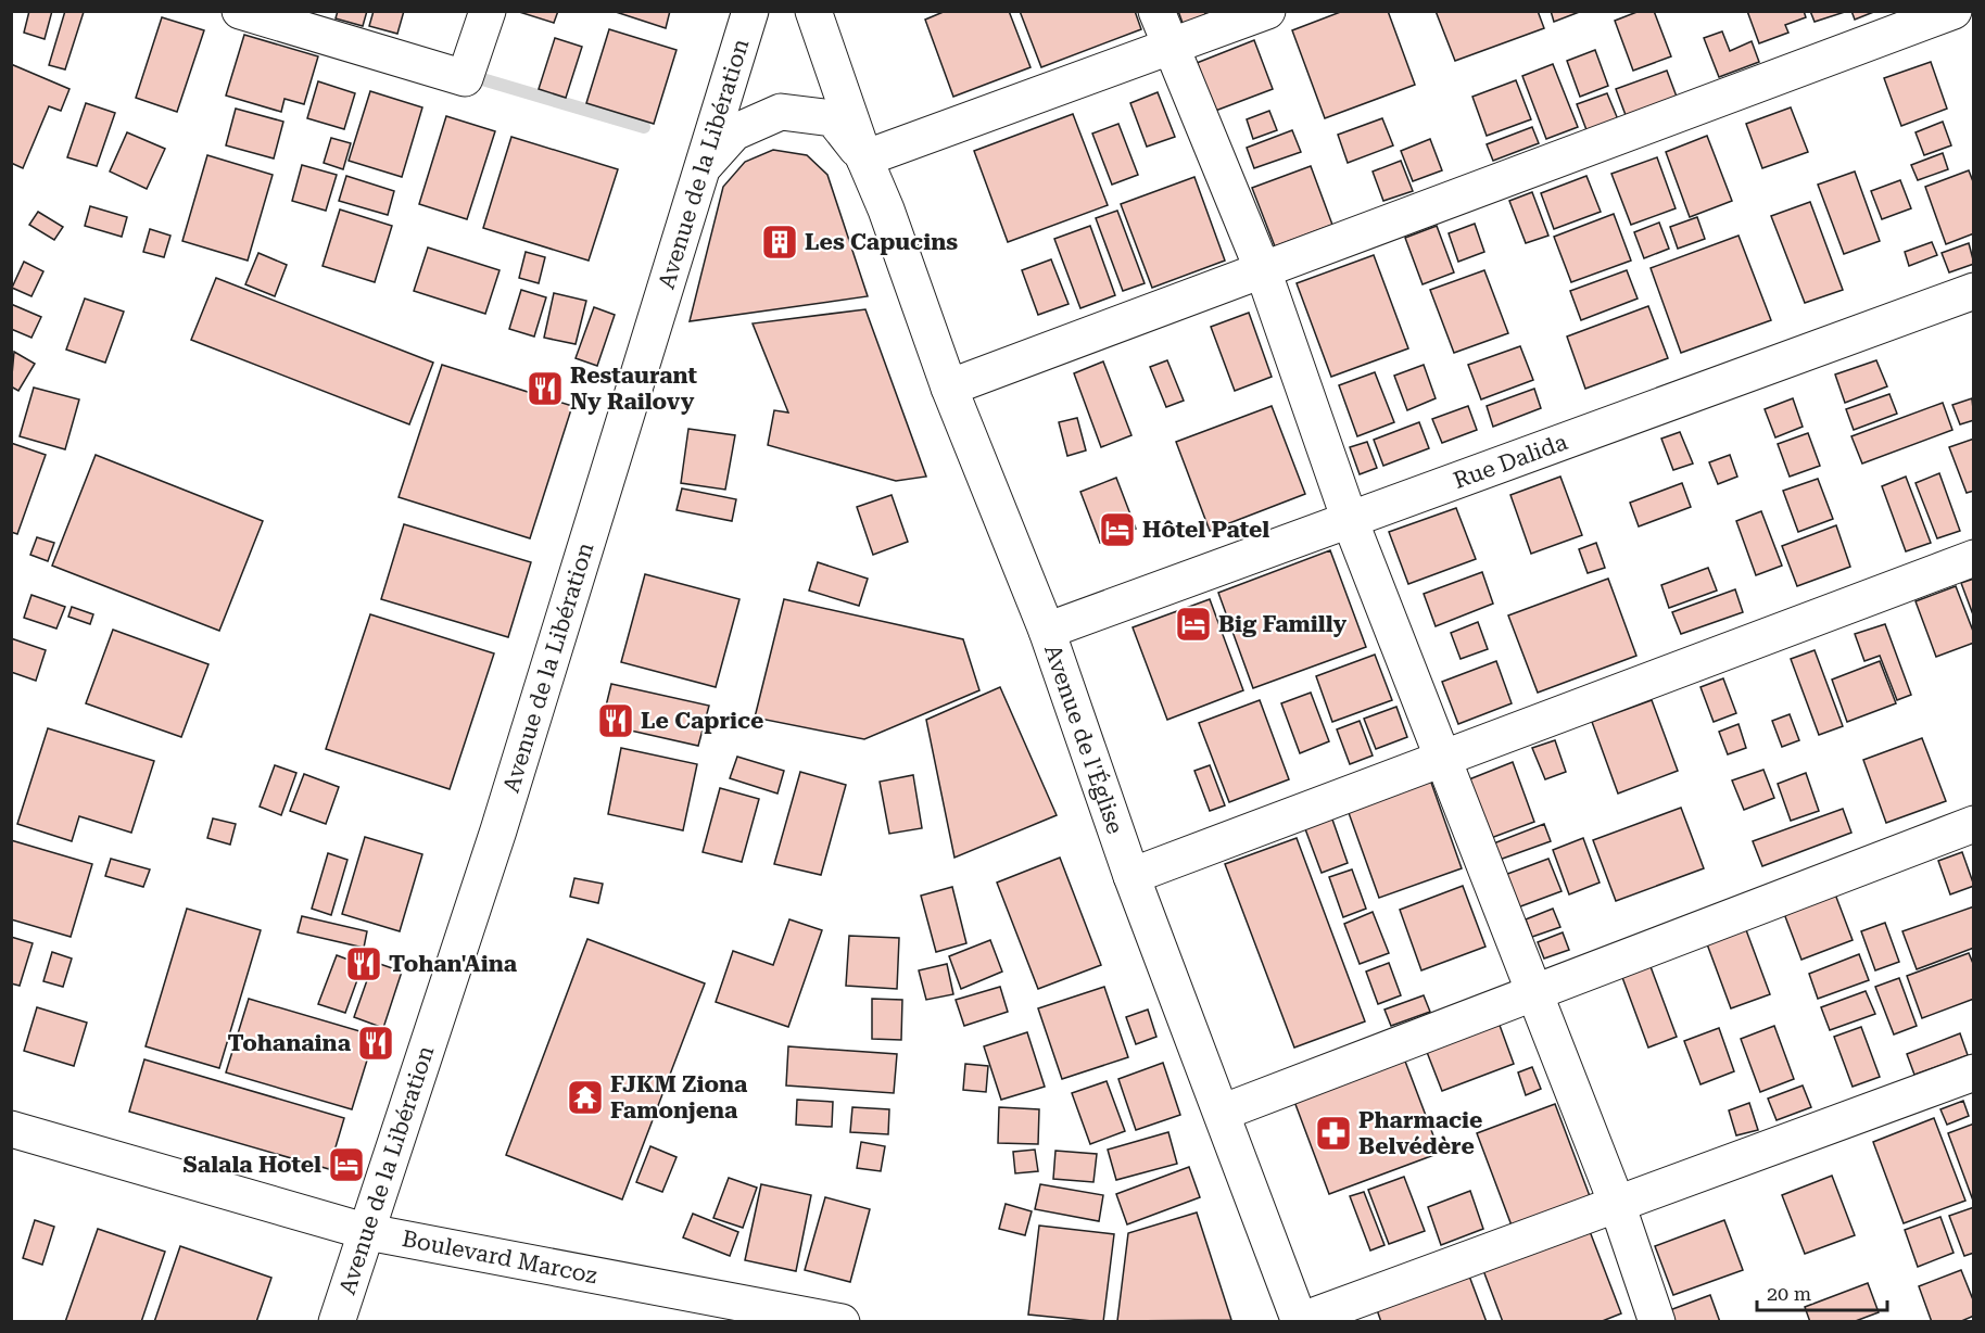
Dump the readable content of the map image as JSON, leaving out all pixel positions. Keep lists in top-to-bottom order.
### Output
{
  "streets": {
    "street": [
      "Avenue de la Libération",
      "Rue Dalida",
      "Avenue de l'Église",
      "Boulevard Marcoz"
    ]
  },
  "crossings": [
    ["Avenue de la Libération", "Boulevard Marcoz"],
    ["Rue Dalida", "Avenue de l'Église"]
  ],
  "places": {
    "building": ["Les Capucins"],
    "restaurant": [
      "Restaurant Ny Railovy",
      "Le Caprice",
      "Tohan'Aina",
      "Tohanaina"
    ],
    "hotel": ["Hôtel Patel", "Big Familly", "Salala Hotel"],
    "temple": ["FJKM Ziona Famonjena"],
    "pharmacy": ["Pharmacie Belvédère"]
  },
  "scale_bar": "20 m"
}
